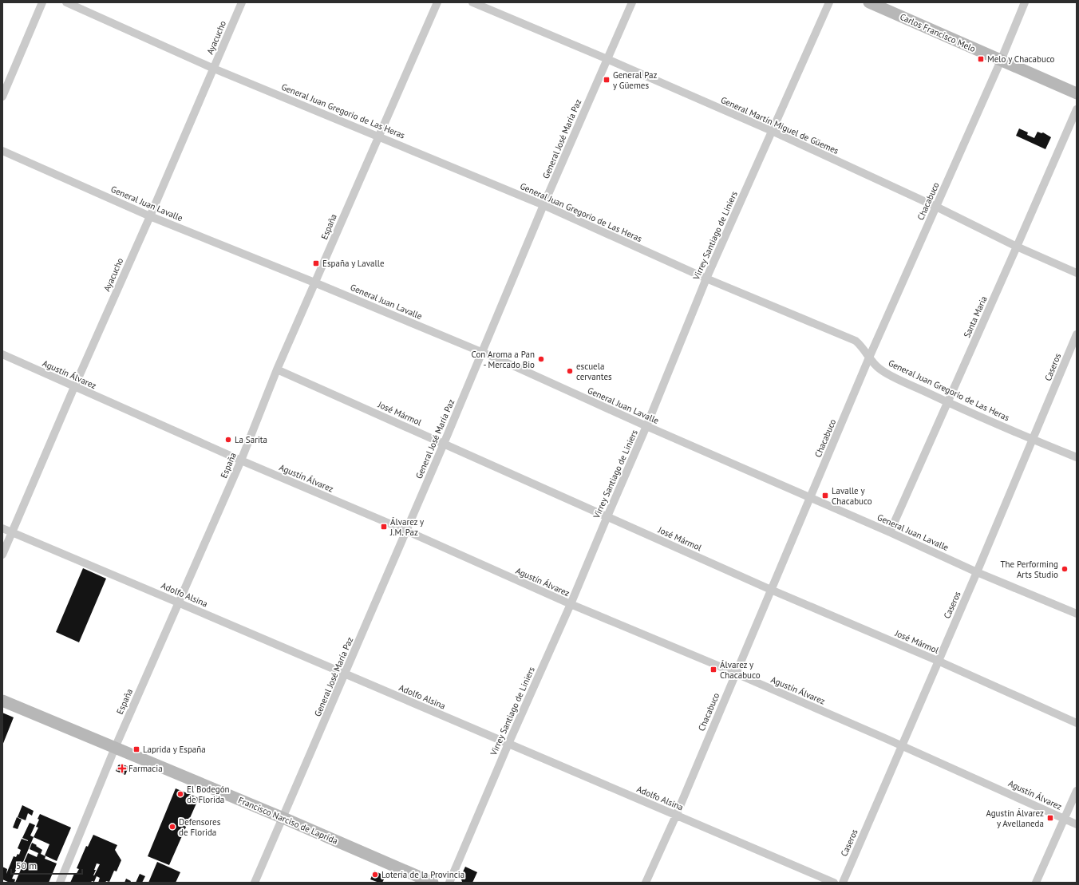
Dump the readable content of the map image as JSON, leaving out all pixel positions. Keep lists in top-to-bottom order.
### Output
{
  "streets": {
    "street": [
      "Carlos Francisco Melo",
      "Ayacucho",
      "General Juan Gregorio de Las Heras",
      "General Martín Miguel de Güemes",
      "General José María Paz",
      "Chacabuco",
      "General Juan Lavalle",
      "España",
      "Virrey Santiago de Liniers",
      "Santa Maria",
      "Caseros",
      "Agustín Álvarez",
      "José Mármol",
      "Adolfo Alsina",
      "Francisco Narciso de Laprida"
    ]
  },
  "crossings": [
    ["Carlos Francisco Melo", "Chacabuco"],
    ["Ayacucho", "General Juan Gregorio de Las Heras"],
    ["Ayacucho", "General Juan Lavalle"],
    ["Ayacucho", "Agustín Álvarez"],
    ["Ayacucho", "Adolfo Alsina"],
    ["General Juan Gregorio de Las Heras", "General José María Paz"],
    ["General Juan Gregorio de Las Heras", "Chacabuco"],
    ["General Juan Gregorio de Las Heras", "España"],
    ["General Juan Gregorio de Las Heras", "Virrey Santiago de Liniers"],
    ["General Juan Gregorio de Las Heras", "Santa Maria"],
    ["General Juan Gregorio de Las Heras", "Caseros"],
    ["General Martín Miguel de Güemes", "General José María Paz"],
    ["General Martín Miguel de Güemes", "Chacabuco"],
    ["General Martín Miguel de Güemes", "Virrey Santiago de Liniers"],
    ["General Martín Miguel de Güemes", "Santa Maria"],
    ["General José María Paz", "General Juan Lavalle"],
    ["General José María Paz", "Agustín Álvarez"],
    ["General José María Paz", "José Mármol"],
    ["General José María Paz", "Adolfo Alsina"],
    ["General José María Paz", "Francisco Narciso de Laprida"],
    ["Chacabuco", "General Juan Lavalle"],
    ["Chacabuco", "Agustín Álvarez"],
    ["Chacabuco", "José Mármol"],
    ["Chacabuco", "Adolfo Alsina"],
    ["General Juan Lavalle", "España"],
    ["General Juan Lavalle", "Virrey Santiago de Liniers"],
    ["General Juan Lavalle", "Santa Maria"],
    ["General Juan Lavalle", "Caseros"],
    ["España", "Agustín Álvarez"],
    ["España", "José Mármol"],
    ["España", "Adolfo Alsina"],
    ["España", "Francisco Narciso de Laprida"],
    ["Virrey Santiago de Liniers", "Agustín Álvarez"],
    ["Virrey Santiago de Liniers", "José Mármol"],
    ["Virrey Santiago de Liniers", "Adolfo Alsina"],
    ["Caseros", "Agustín Álvarez"],
    ["Caseros", "José Mármol"]
  ],
  "places": {
    "transit": [
      "Melo y Chacabuco",
      "General Paz y Güemes",
      "España y Lavalle",
      "Lavalle y Chacabuco",
      "Álvarez y J.M. Paz",
      "Álvarez y Chacabuco",
      "Laprida y España",
      "Agustín Álvarez y Avellaneda"
    ],
    "other": [
      "Con Aroma a Pan - Mercado Bio",
      "escuela cervantes",
      "La Sarita",
      "The Performing Arts Studio",
      "El Bodegón de Florida",
      "Defensores de Florida",
      "Lotería de la Provincia"
    ],
    "health": ["Farmacia"]
  },
  "scale_bar": "50 m"
}
